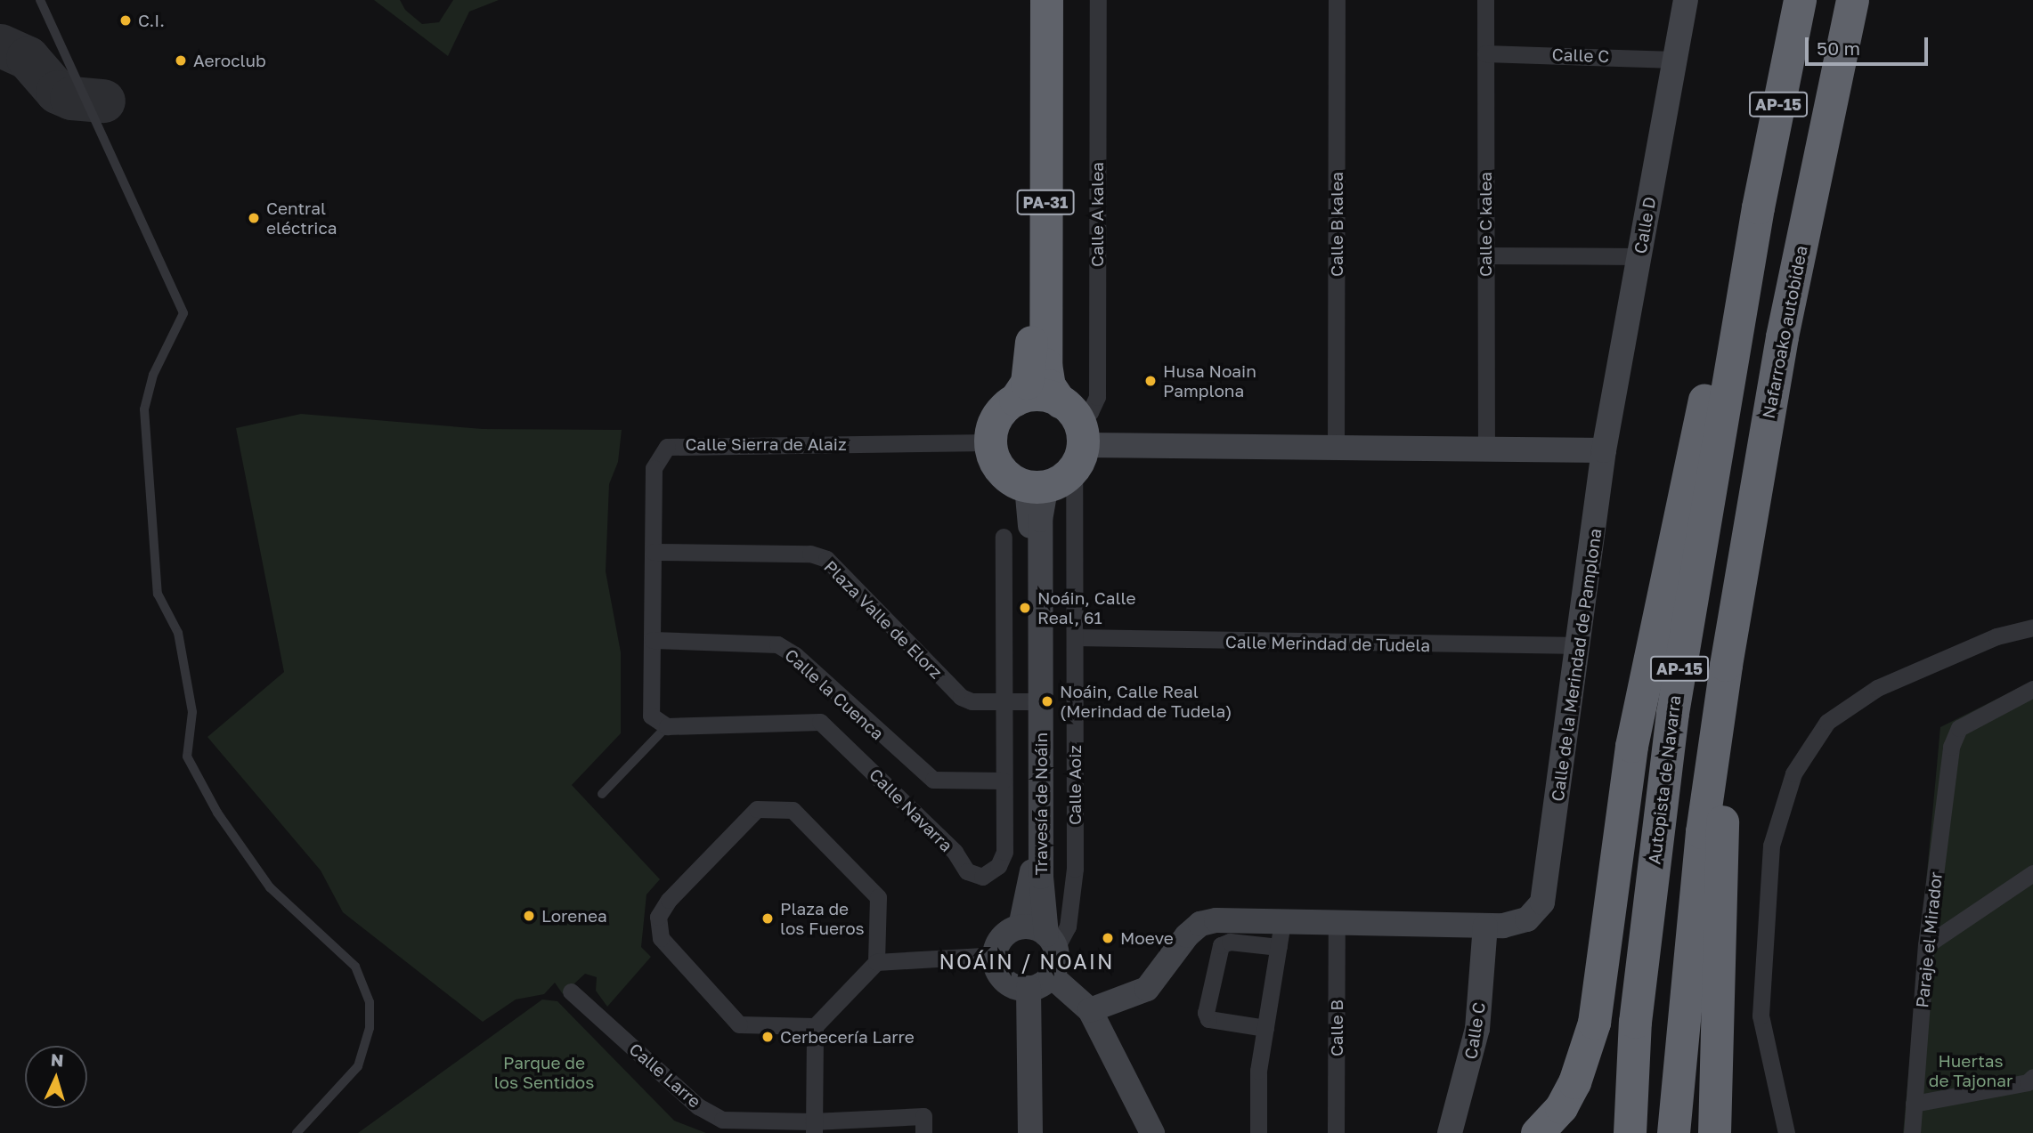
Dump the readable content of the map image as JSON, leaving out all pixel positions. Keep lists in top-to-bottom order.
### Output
{
  "streets": {
    "highway": [
      "AP-15",
      "PA-31",
      "Nafarroako autobidea",
      "Autopista de Navarra"
    ],
    "street": [
      "Calle C",
      "Calle A kalea",
      "Calle B kalea",
      "Calle C kalea",
      "Calle D",
      "Calle Sierra de Alaiz",
      "Plaza Valle de Elorz",
      "Calle Merindad de Tudela",
      "Calle de la Merindad de Pamplona",
      "Calle la Cuenca",
      "Calle Aoiz",
      "Travesía de Noáin",
      "Calle Navarra",
      "Paraje el Mirador",
      "Calle B",
      "Calle Larre"
    ]
  },
  "crossings": [
    ["Calle C", "Calle C kalea"],
    ["Calle C", "Calle D"],
    ["Calle C", "Calle de la Merindad de Pamplona"],
    ["AP-15", "Nafarroako autobidea"],
    ["AP-15", "Autopista de Navarra"],
    ["PA-31", "Calle A kalea"],
    ["PA-31", "Calle Sierra de Alaiz"],
    ["PA-31", "Calle Aoiz"],
    ["PA-31", "Travesía de Noáin"],
    ["Calle A kalea", "Calle Sierra de Alaiz"],
    ["Calle A kalea", "Calle Aoiz"],
    ["Calle A kalea", "Travesía de Noáin"],
    ["Calle D", "Calle de la Merindad de Pamplona"],
    ["Calle Sierra de Alaiz", "Plaza Valle de Elorz"],
    ["Calle Sierra de Alaiz", "Calle la Cuenca"],
    ["Calle Sierra de Alaiz", "Calle Aoiz"],
    ["Calle Sierra de Alaiz", "Travesía de Noáin"],
    ["Calle Sierra de Alaiz", "Calle Navarra"],
    ["Plaza Valle de Elorz", "Travesía de Noáin"],
    ["Plaza Valle de Elorz", "Calle Navarra"],
    ["Calle Merindad de Tudela", "Calle de la Merindad de Pamplona"],
    ["Calle Merindad de Tudela", "Calle Aoiz"],
    ["Calle de la Merindad de Pamplona", "Calle B"],
    ["Calle la Cuenca", "Calle Navarra"],
    ["Calle Aoiz", "Travesía de Noáin"]
  ],
  "districts": ["NOÁIN / NOAIN"],
  "parks": ["Huertas de Tajonar", "Parque de los Sentidos"],
  "places": [
    "C.I.",
    "Aeroclub",
    "Central eléctrica",
    "Husa Noain Pamplona",
    "Noáin, Calle Real, 61",
    "Noáin, Calle Real (Merindad de Tudela)",
    "Lorenea",
    "Plaza de los Fueros",
    "Moeve",
    "Cerbecería Larre"
  ],
  "scale_bar": "50 m",
  "north": "top"
}
